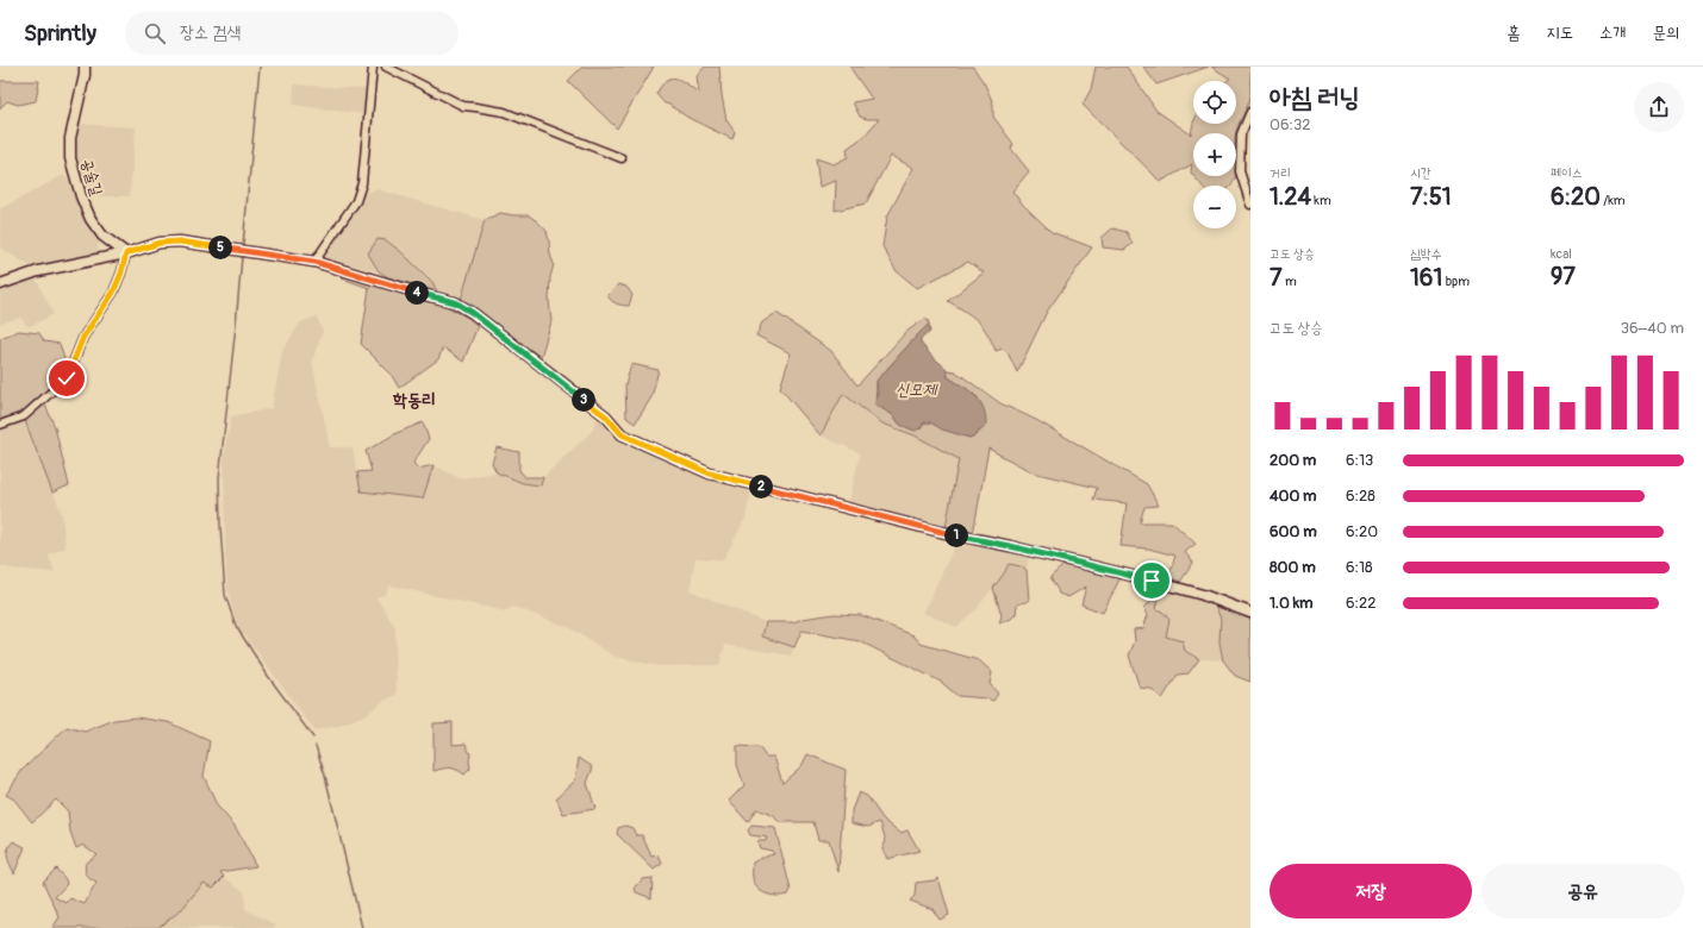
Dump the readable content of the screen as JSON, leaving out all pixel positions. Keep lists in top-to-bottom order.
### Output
{
  "streets": {
    "street": ["공술길"]
  },
  "districts": ["학동리"],
  "water": ["신모제"],
  "page": {
    "header": "Sprintly",
    "search": "장소 검색",
    "nav": [
      "홈",
      "지도",
      "소개",
      "문의"
    ],
    "heading": ["아침 러닝", "06:32"],
    "map_buttons": ["+", "−"],
    "stats": [
      ["거리", "1.24 km"],
      ["시간", "7:51"],
      ["페이스", "6:20 /km"],
      ["고도 상승", "7 m"],
      ["심박수", "161 bpm"],
      ["kcal", "97"]
    ],
    "pins": [
      "5",
      "4",
      "3",
      "2",
      "1"
    ],
    "chart": ["고도 상승", "36–40 m"],
    "list": [
      {
        "name": "200 m",
        "note": "6:13"
      },
      {
        "name": "400 m",
        "note": "6:28"
      },
      {
        "name": "600 m",
        "note": "6:20"
      },
      {
        "name": "800 m",
        "note": "6:18"
      },
      {
        "name": "1.0 km",
        "note": "6:22"
      }
    ],
    "buttons": ["저장", "공유"]
  }
}
